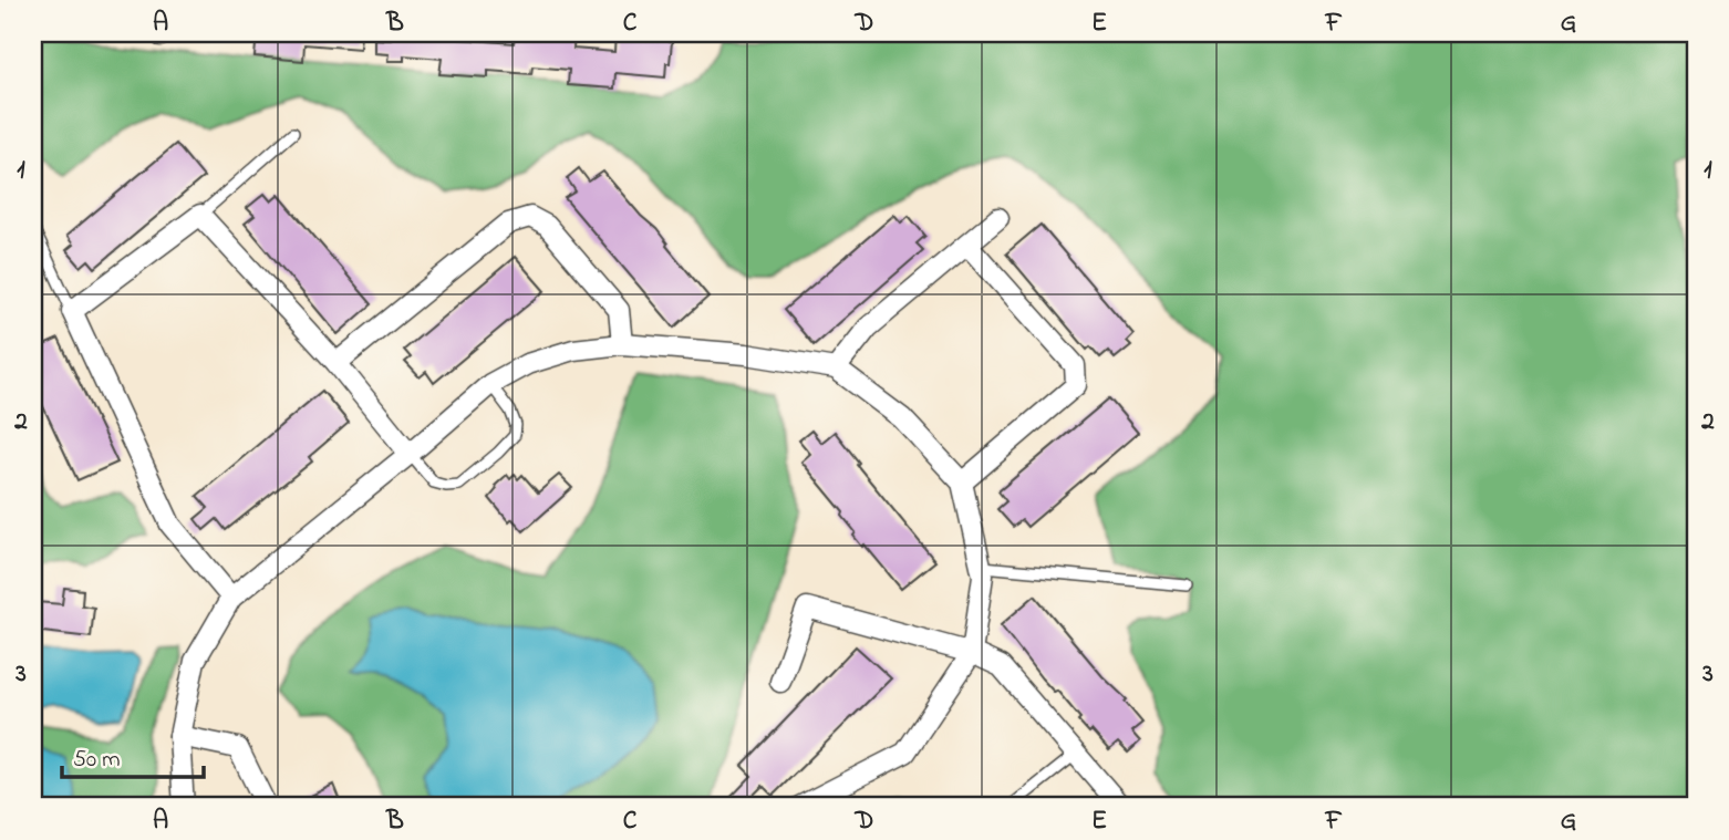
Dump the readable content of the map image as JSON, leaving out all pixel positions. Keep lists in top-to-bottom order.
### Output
{
  "scale_bar": "50 m",
  "grid": {
    "columns": [
      "A",
      "B",
      "C",
      "D",
      "E",
      "F",
      "G"
    ],
    "rows": ["1", "2", "3"]
  }
}
